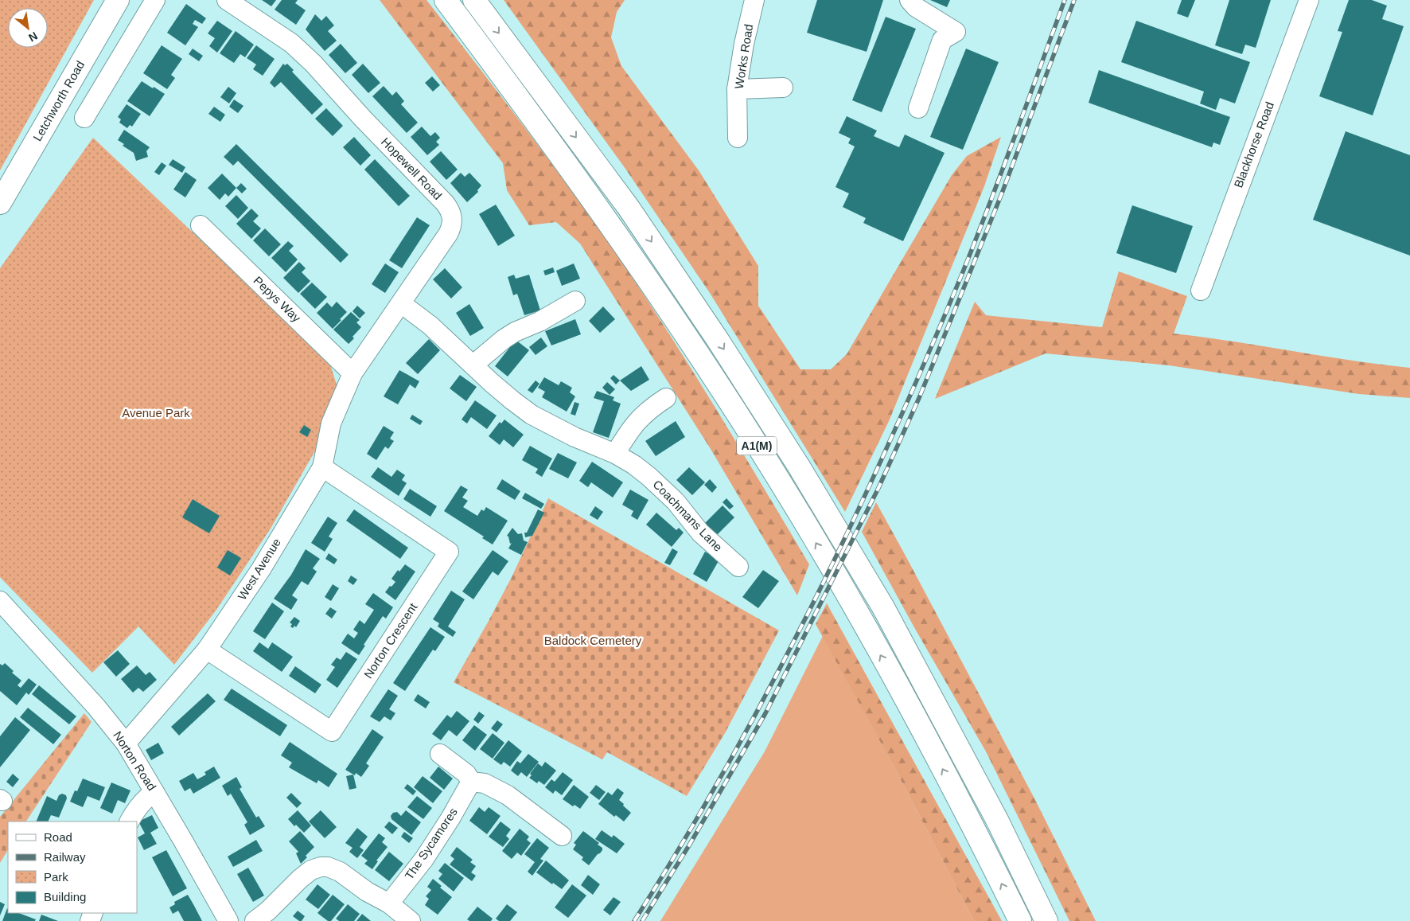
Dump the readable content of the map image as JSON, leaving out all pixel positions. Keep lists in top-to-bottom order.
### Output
{
  "streets": {
    "main road": ["Letchworth Road", "A1(M)"],
    "street": [
      "Works Road",
      "Blackhorse Road",
      "Hopewell Road",
      "Pepys Way",
      "Coachmans Lane",
      "West Avenue",
      "Norton Crescent",
      "Norton Road",
      "The Sycamores"
    ]
  },
  "crossings": [
    ["Hopewell Road", "Pepys Way"],
    ["Hopewell Road", "Coachmans Lane"],
    ["Hopewell Road", "West Avenue"],
    ["Pepys Way", "West Avenue"],
    ["West Avenue", "Norton Crescent"],
    ["West Avenue", "Norton Road"]
  ],
  "parks": ["Avenue Park", "Baldock Cemetery"],
  "legend": [
    "Road",
    "Railway",
    "Park",
    "Building"
  ],
  "north": "bottom right"
}
